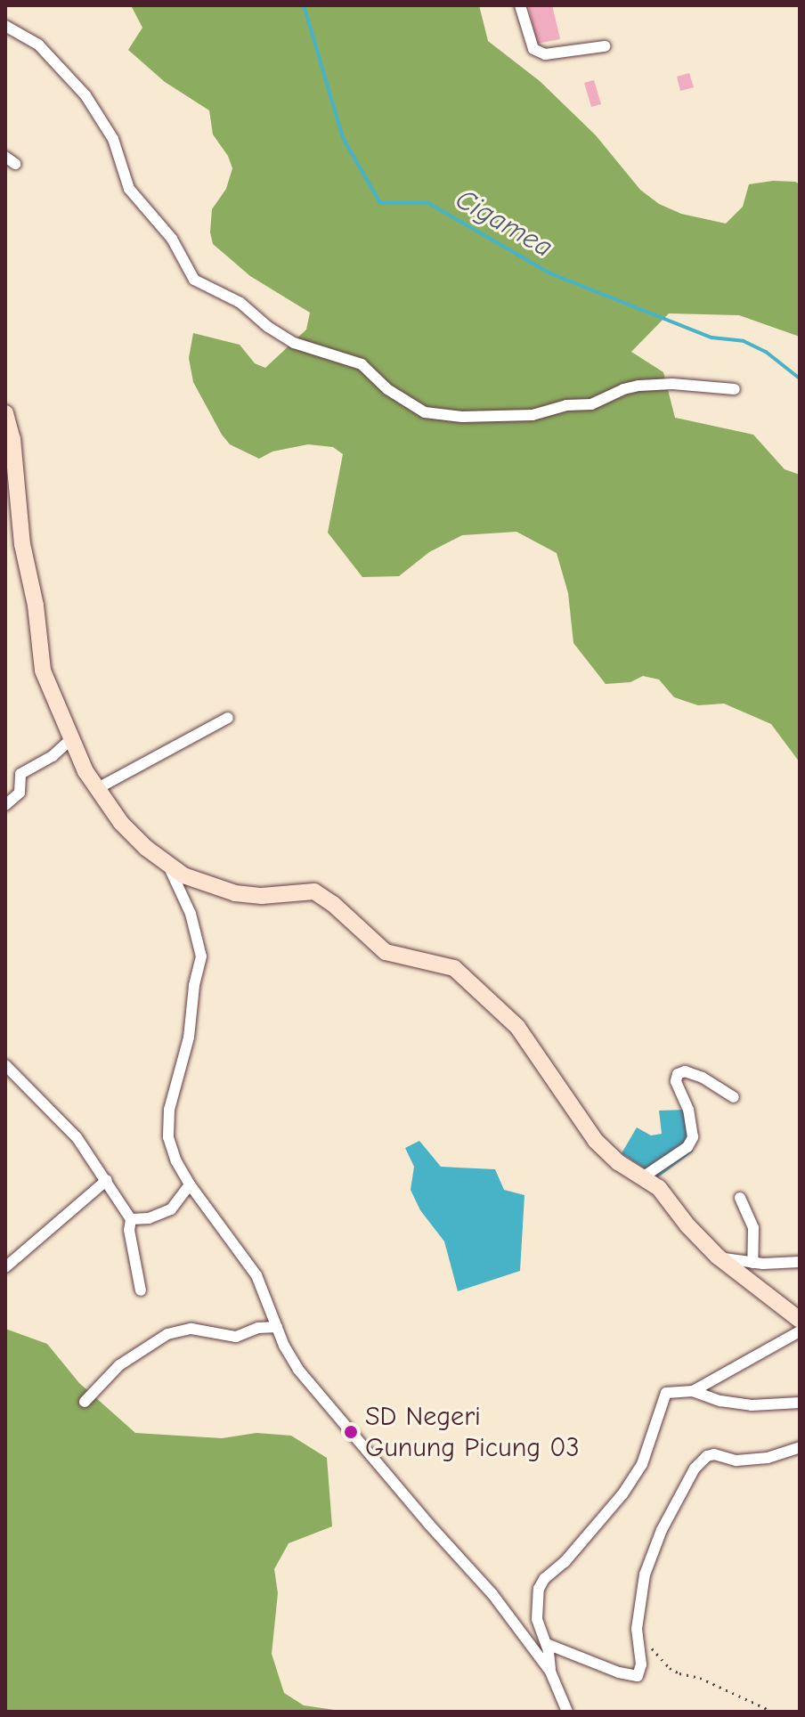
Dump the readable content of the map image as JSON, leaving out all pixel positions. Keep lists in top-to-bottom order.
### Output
{
  "water": ["Cigamea"],
  "places": ["SD Negeri Gunung Picung 03"]
}
